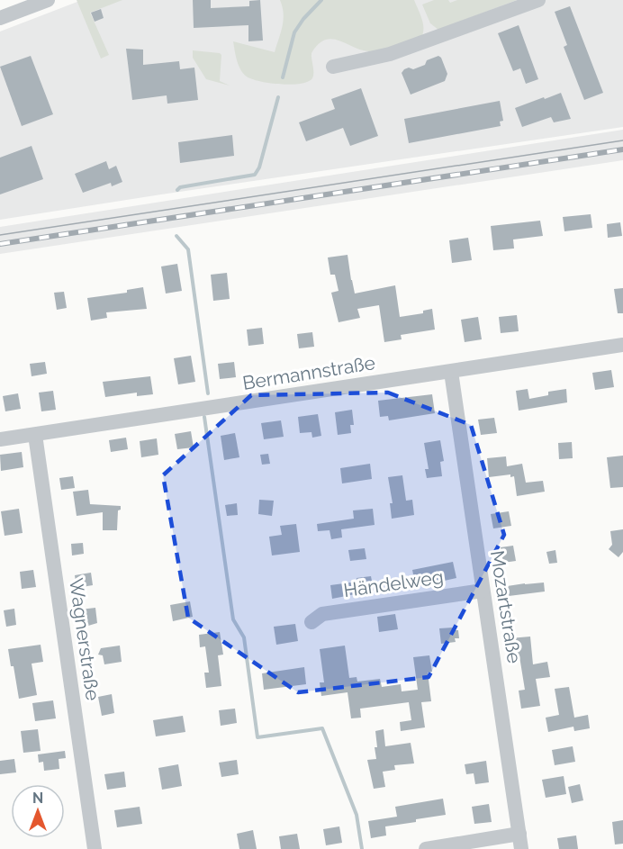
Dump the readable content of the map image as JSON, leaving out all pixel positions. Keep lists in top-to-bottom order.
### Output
{
  "streets": {
    "street": [
      "Bermannstraße",
      "Händelweg",
      "Mozartstraße",
      "Wagnerstraße"
    ]
  },
  "crossings": [
    ["Bermannstraße", "Mozartstraße"],
    ["Bermannstraße", "Wagnerstraße"],
    ["Händelweg", "Mozartstraße"]
  ],
  "north": "top"
}
